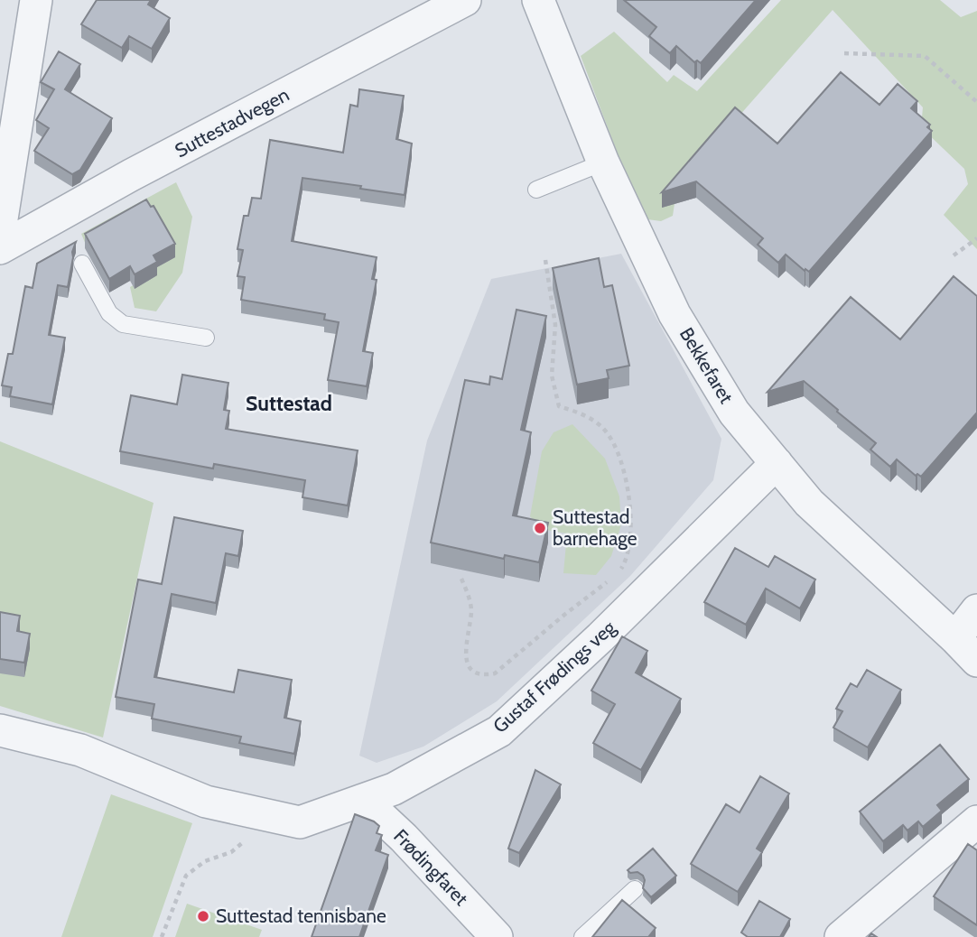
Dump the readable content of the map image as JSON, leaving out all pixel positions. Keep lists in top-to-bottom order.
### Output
{
  "streets": {
    "street": [
      "Suttestadvegen",
      "Bekkefaret",
      "Gustaf Frødings veg",
      "Frødingfaret"
    ]
  },
  "crossings": [
    ["Bekkefaret", "Gustaf Frødings veg"],
    ["Gustaf Frødings veg", "Frødingfaret"]
  ],
  "districts": ["Suttestad"],
  "places": ["Suttestad barnehage", "Suttestad tennisbane"]
}
